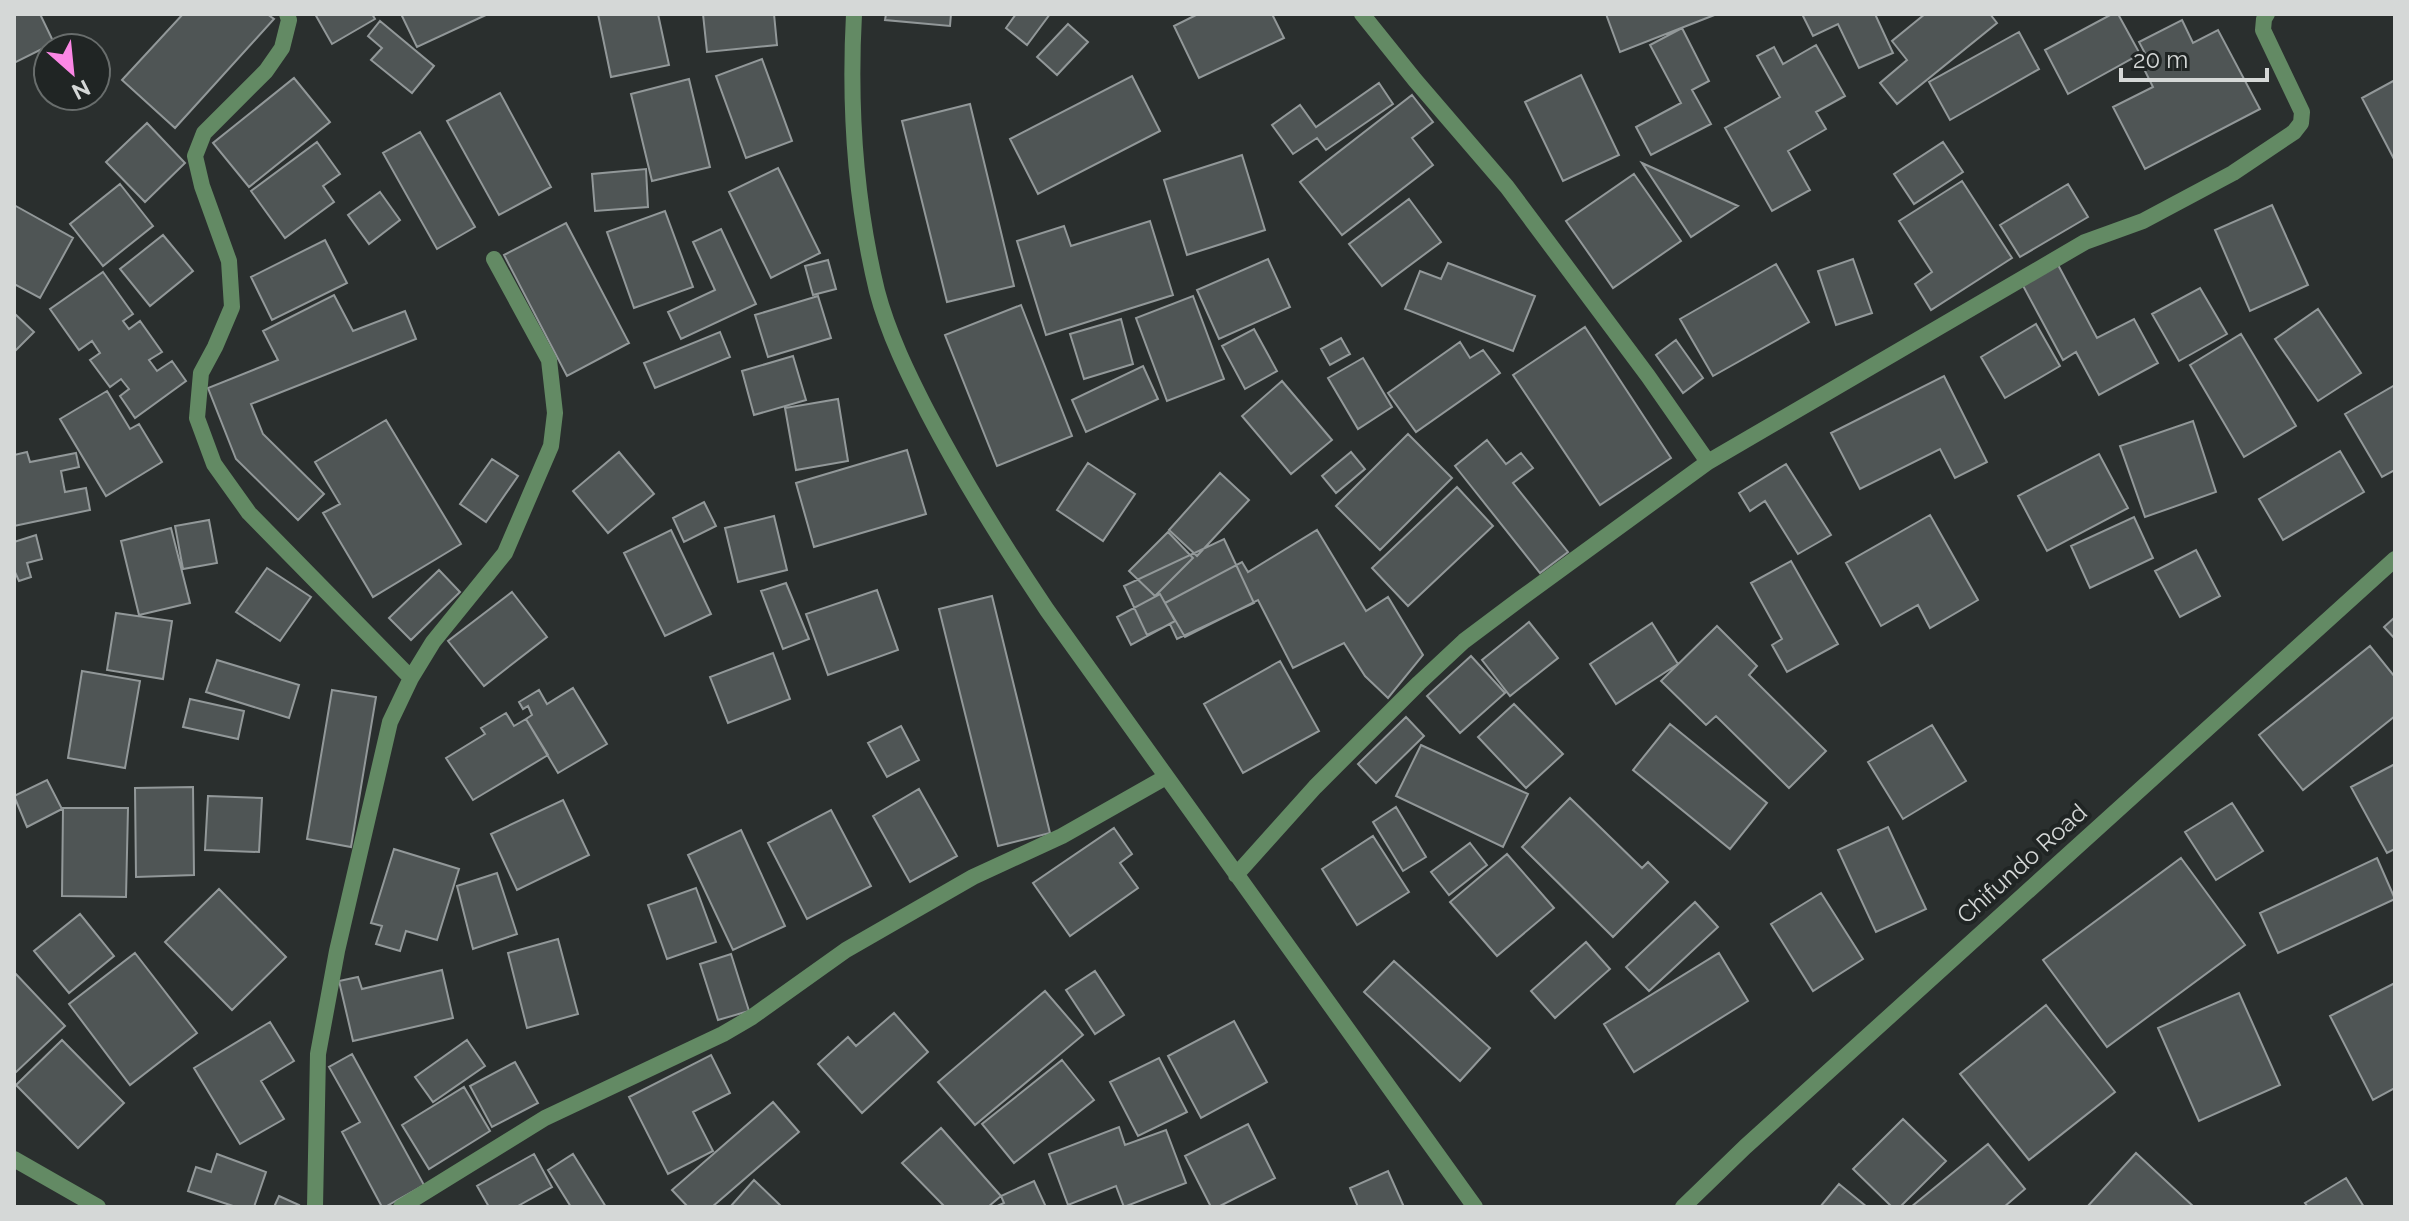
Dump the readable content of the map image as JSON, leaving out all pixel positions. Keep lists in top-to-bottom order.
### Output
{
  "streets": {
    "street": ["Chifundo Road"]
  },
  "scale_bar": "20 m",
  "north": "bottom right"
}
